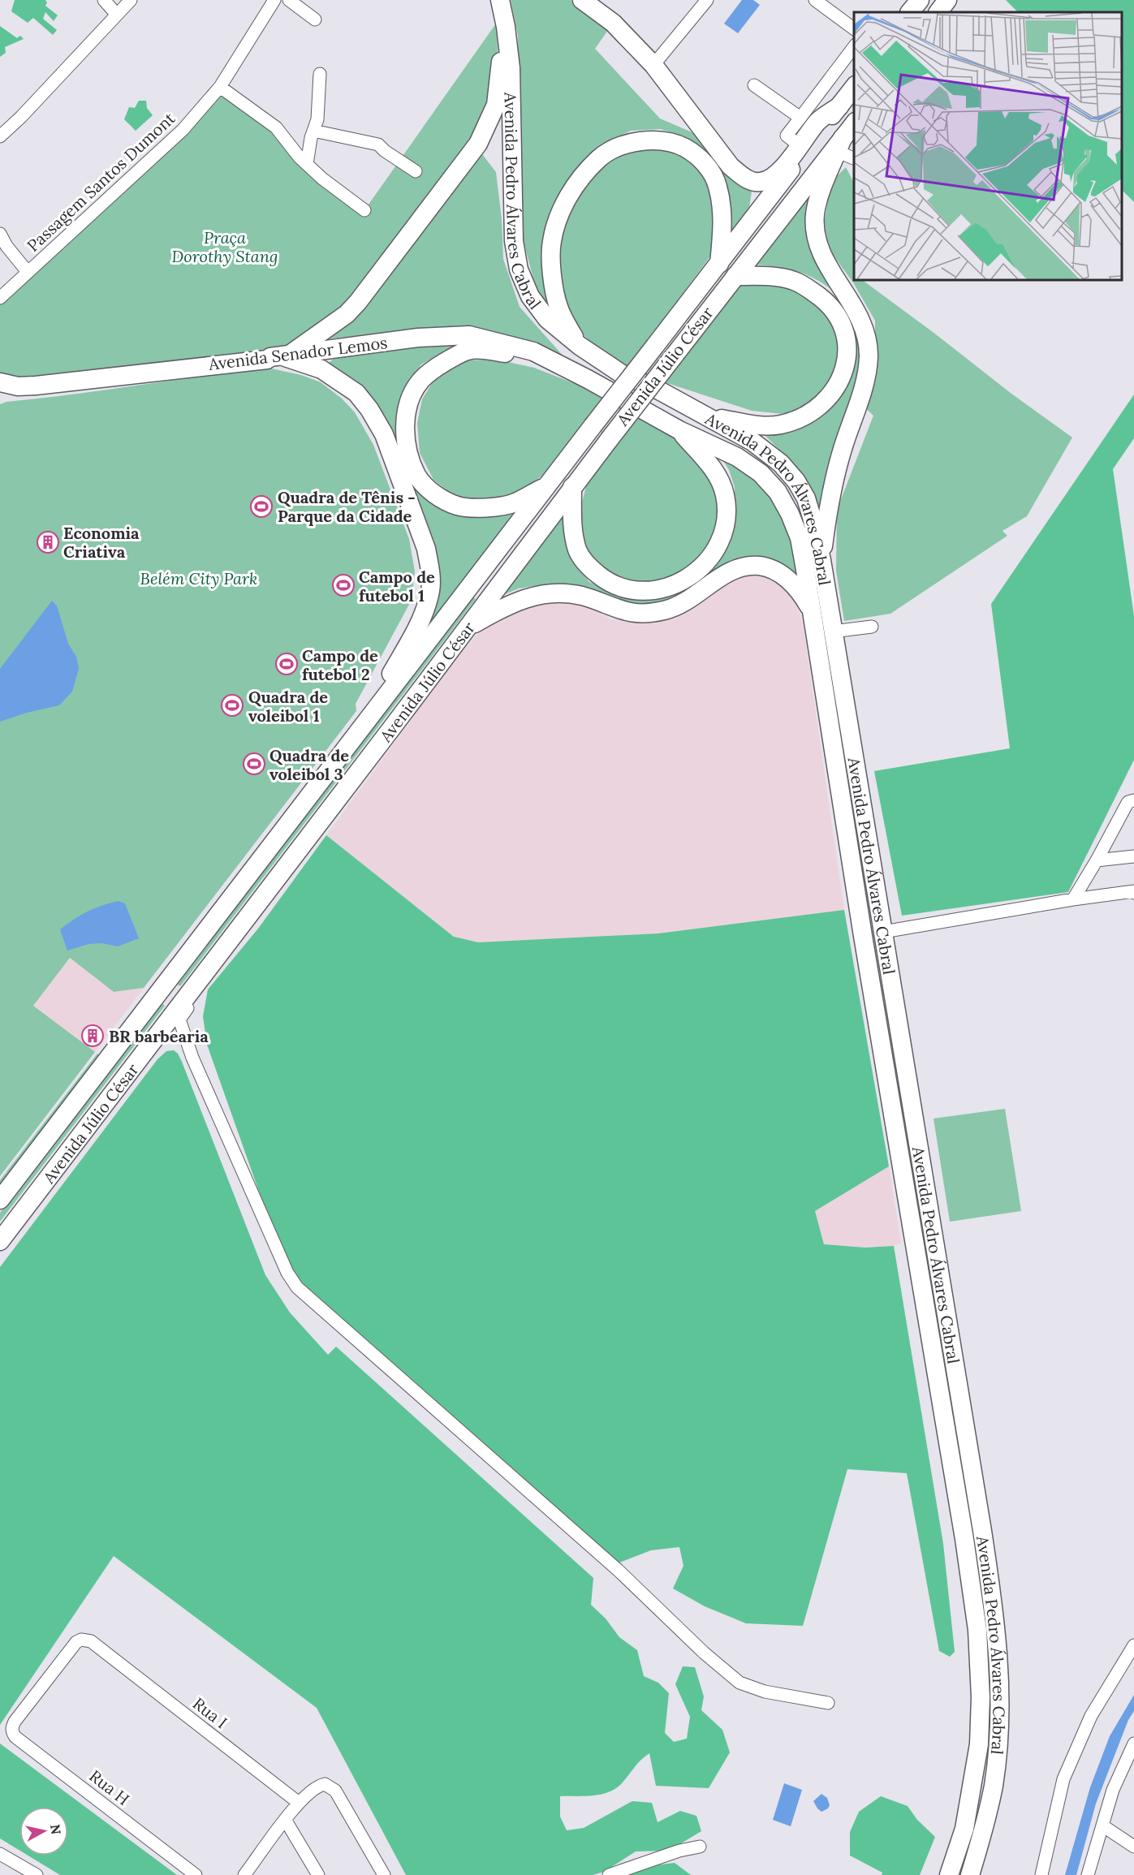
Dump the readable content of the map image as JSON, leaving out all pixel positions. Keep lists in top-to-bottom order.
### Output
{
  "streets": {
    "main road": ["Avenida Pedro Álvares Cabral", "Avenida Senador Lemos", "Avenida Júlio César"],
    "street": ["Passagem Santos Dumont", "Rua I", "Rua H"]
  },
  "crossings": [
    ["Avenida Pedro Álvares Cabral", "Avenida Senador Lemos"],
    ["Rua I", "Rua H"]
  ],
  "parks": ["Praça Dorothy Stang", "Belém City Park"],
  "places": {
    "sports": [
      "Quadra de Tênis - Parque da Cidade",
      "Campo de futebol 1",
      "Campo de futebol 2",
      "Quadra de voleibol 1",
      "Quadra de voleibol 3"
    ],
    "building": ["Economia Criativa", "BR barbearia"]
  },
  "north": "right"
}
